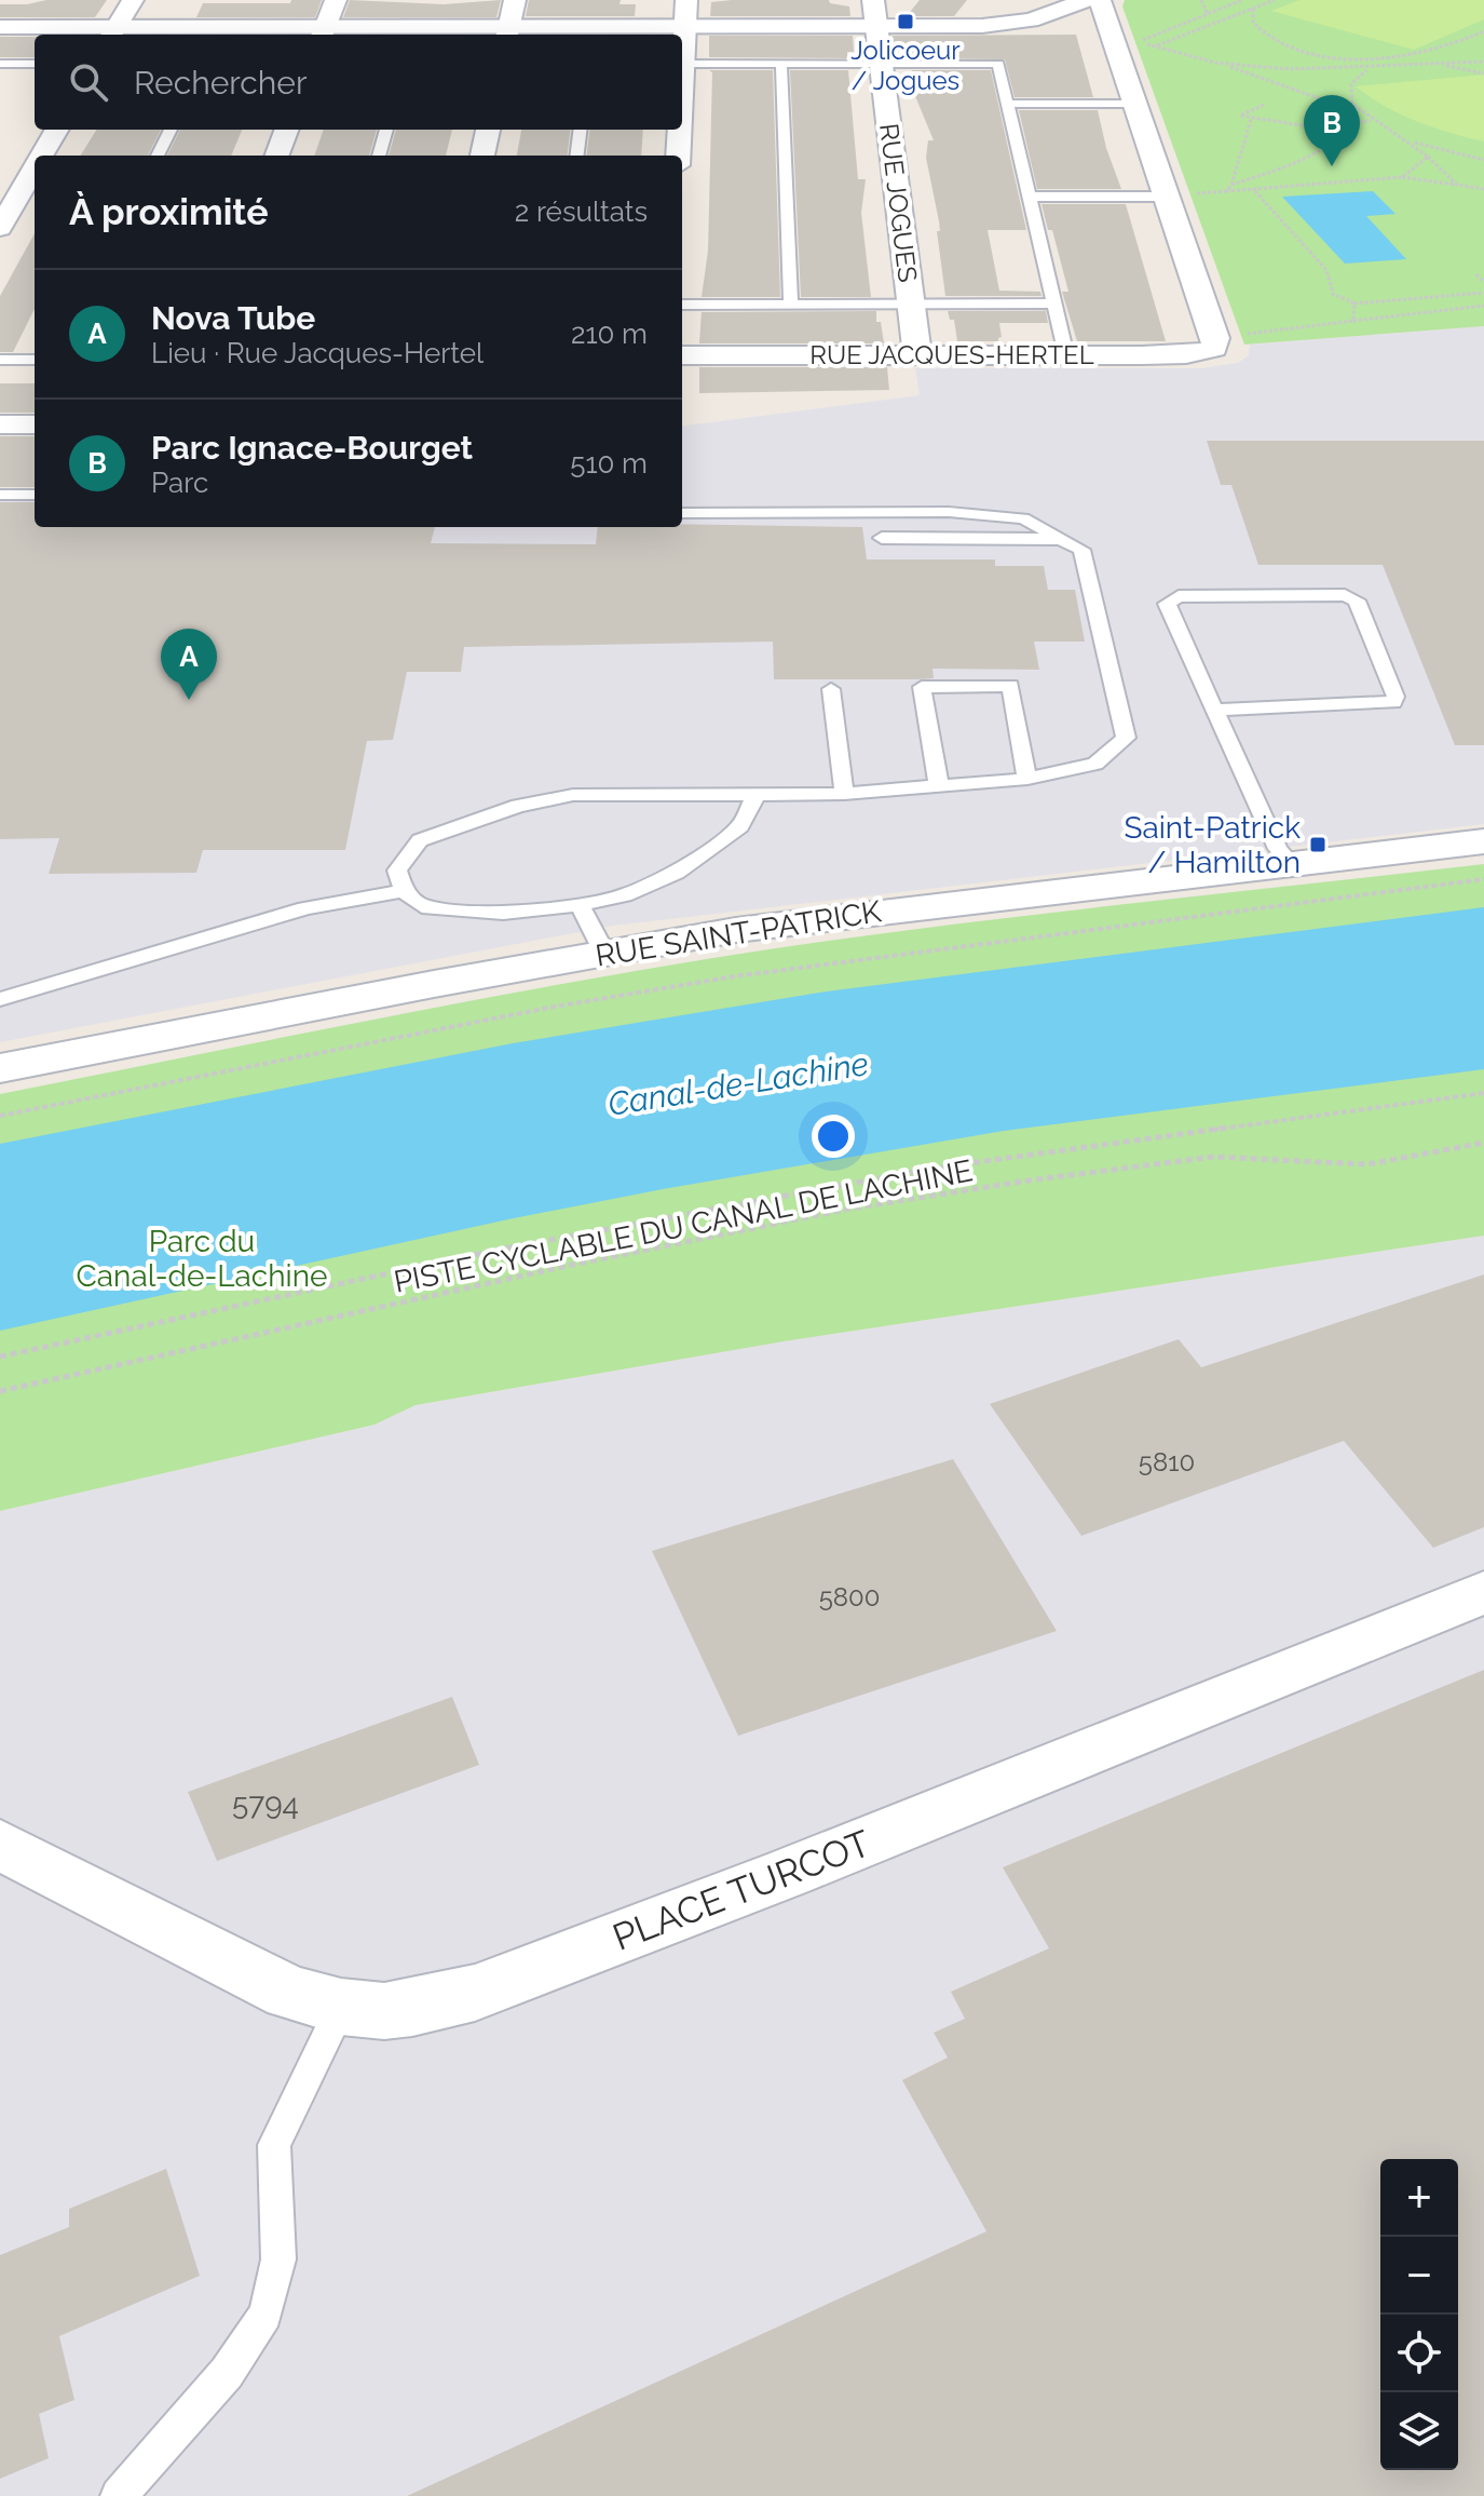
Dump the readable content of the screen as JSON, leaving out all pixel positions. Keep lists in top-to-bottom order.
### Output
{
  "streets": {
    "street": [
      "RUE JOGUES",
      "RUE JACQUES-HERTEL",
      "RUE SAINT-PATRICK",
      "PLACE TURCOT"
    ],
    "path": ["PISTE CYCLABLE DU CANAL DE LACHINE"]
  },
  "crossings": [
    ["RUE JOGUES", "RUE JACQUES-HERTEL"]
  ],
  "water": ["Canal-de-Lachine"],
  "parks": ["Parc du Canal-de-Lachine"],
  "places": {
    "transit": ["Jolicoeur / Jogues", "Saint-Patrick / Hamilton"]
  },
  "house_numbers": ["5810", "5800", "5794"],
  "page": {
    "search": "Rechercher",
    "pins": ["B", "A"],
    "heading": ["À proximité", "2 résultats"],
    "list": [
      {
        "mark": "A",
        "name": "Nova Tube",
        "note": "Lieu · Rue Jacques-Hertel",
        "value": "210 m"
      },
      {
        "mark": "B",
        "name": "Parc Ignace-Bourget",
        "note": "Parc",
        "value": "510 m"
      }
    ],
    "map_buttons": ["+", "−"]
  }
}
